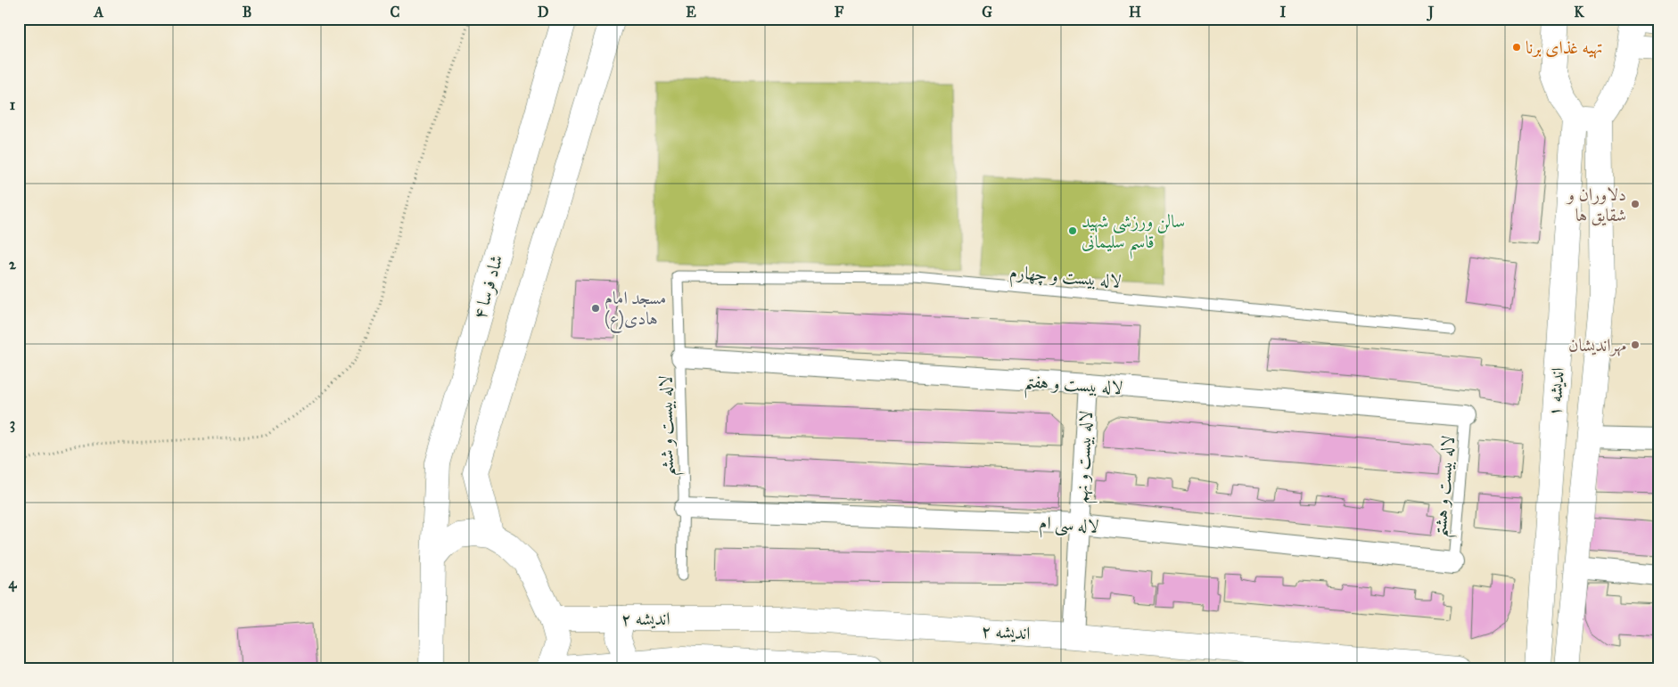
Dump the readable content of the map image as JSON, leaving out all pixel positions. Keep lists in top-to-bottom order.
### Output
{
  "streets": {
    "street": [
      "شاد فرسا ۴",
      "لاله بیست و هفتم",
      "اندیشه ۱",
      "لاله بیست و نهم",
      "لاله سی ام",
      "اندیشه ۲"
    ],
    "lane": ["لاله بیست و چهارم", "لاله بیست و ششم", "لاله بیست و هشتم"]
  },
  "crossings": [
    ["لاله بیست و چهارم", "لاله بیست و ششم"],
    ["لاله بیست و هفتم", "لاله بیست و ششم"],
    ["لاله بیست و هفتم", "لاله بیست و نهم"],
    ["لاله بیست و هفتم", "لاله بیست و هشتم"],
    ["لاله بیست و ششم", "لاله سی ام"],
    ["لاله بیست و نهم", "لاله سی ام"],
    ["لاله بیست و نهم", "اندیشه ۲"],
    ["لاله بیست و هشتم", "لاله سی ام"]
  ],
  "places": [
    "تهیه غذای برنا",
    "دلاوران و شقایق ها",
    "سالن ورزشی شهید قاسم سلیمانی",
    "مسجد امام هادی(ع)",
    "مهراندیشان"
  ],
  "grid": {
    "columns": [
      "A",
      "B",
      "C",
      "D",
      "E",
      "F",
      "G",
      "H",
      "I",
      "J",
      "K"
    ],
    "rows": [
      "1",
      "2",
      "3",
      "4"
    ]
  }
}
